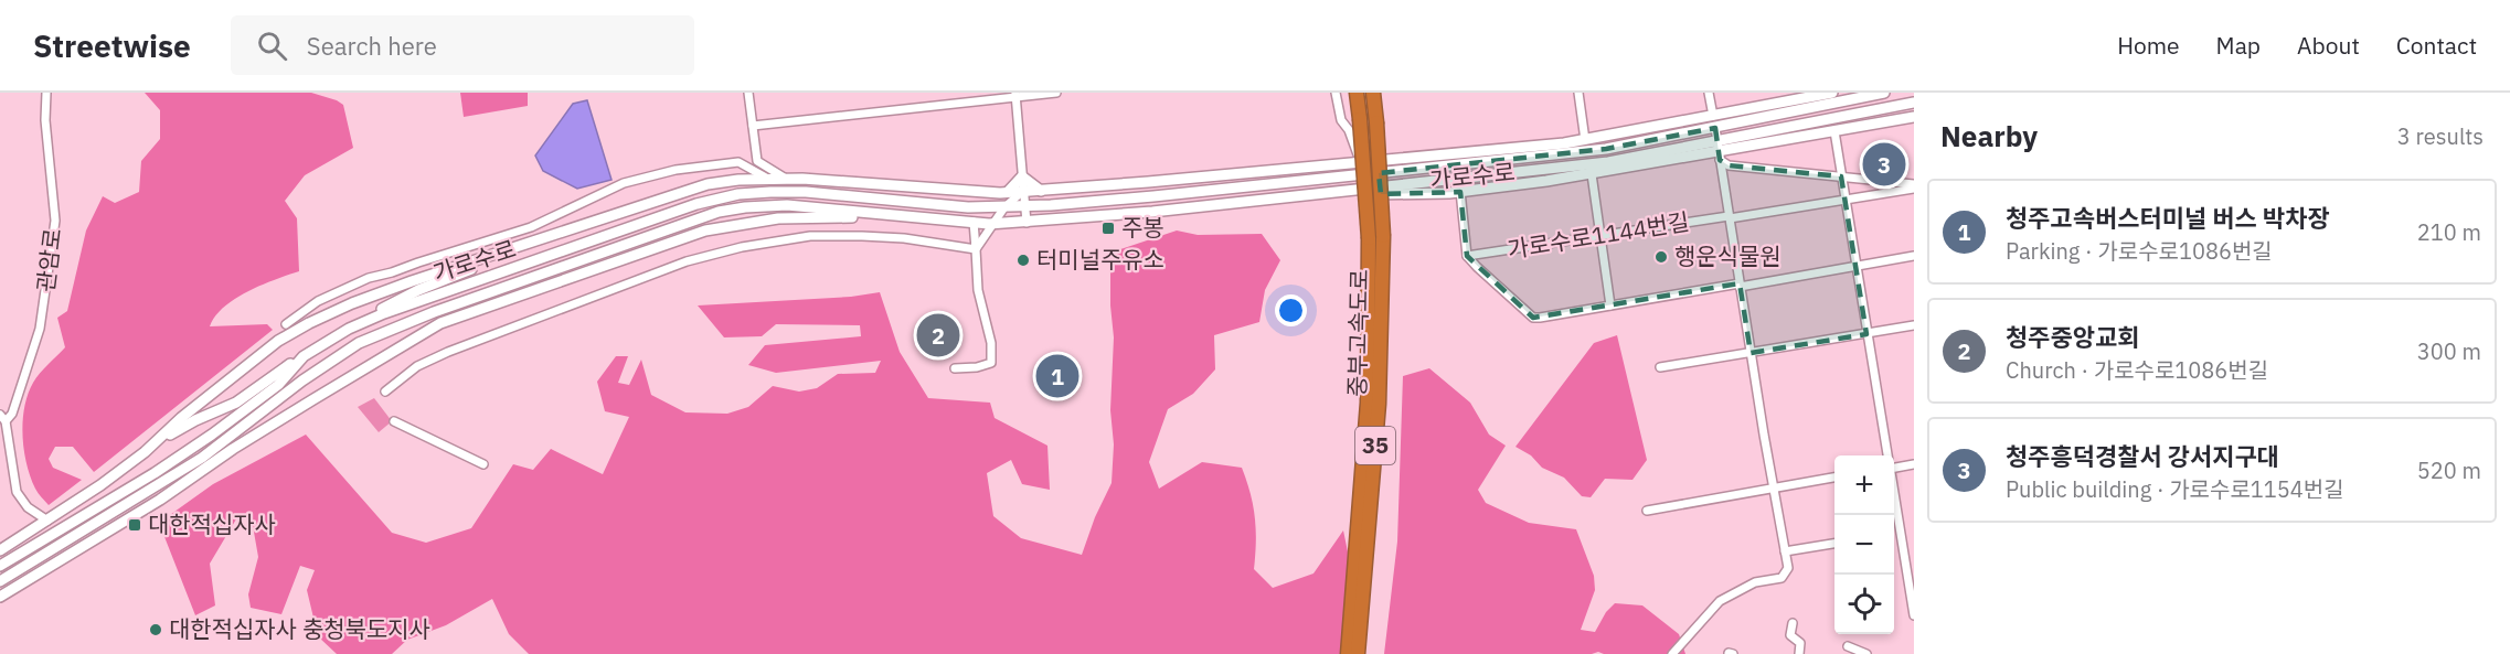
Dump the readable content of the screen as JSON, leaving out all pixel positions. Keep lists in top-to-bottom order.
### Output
{
  "streets": {
    "highway": ["중부고속도로", "35"],
    "main road": ["가로수로"],
    "street": ["가로수로1144번길", "관암로"]
  },
  "crossings": [
    ["가로수로", "관암로"]
  ],
  "places": {
    "transit": ["주봉", "대한적십자사"],
    "other": ["행운식물원", "터미널주유소", "대한적십자사 충청북도지사"]
  },
  "page": {
    "header": "Streetwise",
    "search": "Search here",
    "nav": [
      "Home",
      "Map",
      "About",
      "Contact"
    ],
    "heading": ["Nearby", "3 results"],
    "pins": ["3", "2", "1"],
    "list": [
      {
        "mark": "1",
        "name": "청주고속버스터미널 버스 박차장",
        "note": "Parking · 가로수로1086번길",
        "value": "210 m"
      },
      {
        "mark": "2",
        "name": "청주중앙교회",
        "note": "Church · 가로수로1086번길",
        "value": "300 m"
      },
      {
        "mark": "3",
        "name": "청주흥덕경찰서 강서지구대",
        "note": "Public building · 가로수로1154번길",
        "value": "520 m"
      }
    ],
    "map_buttons": ["+", "−"]
  }
}
